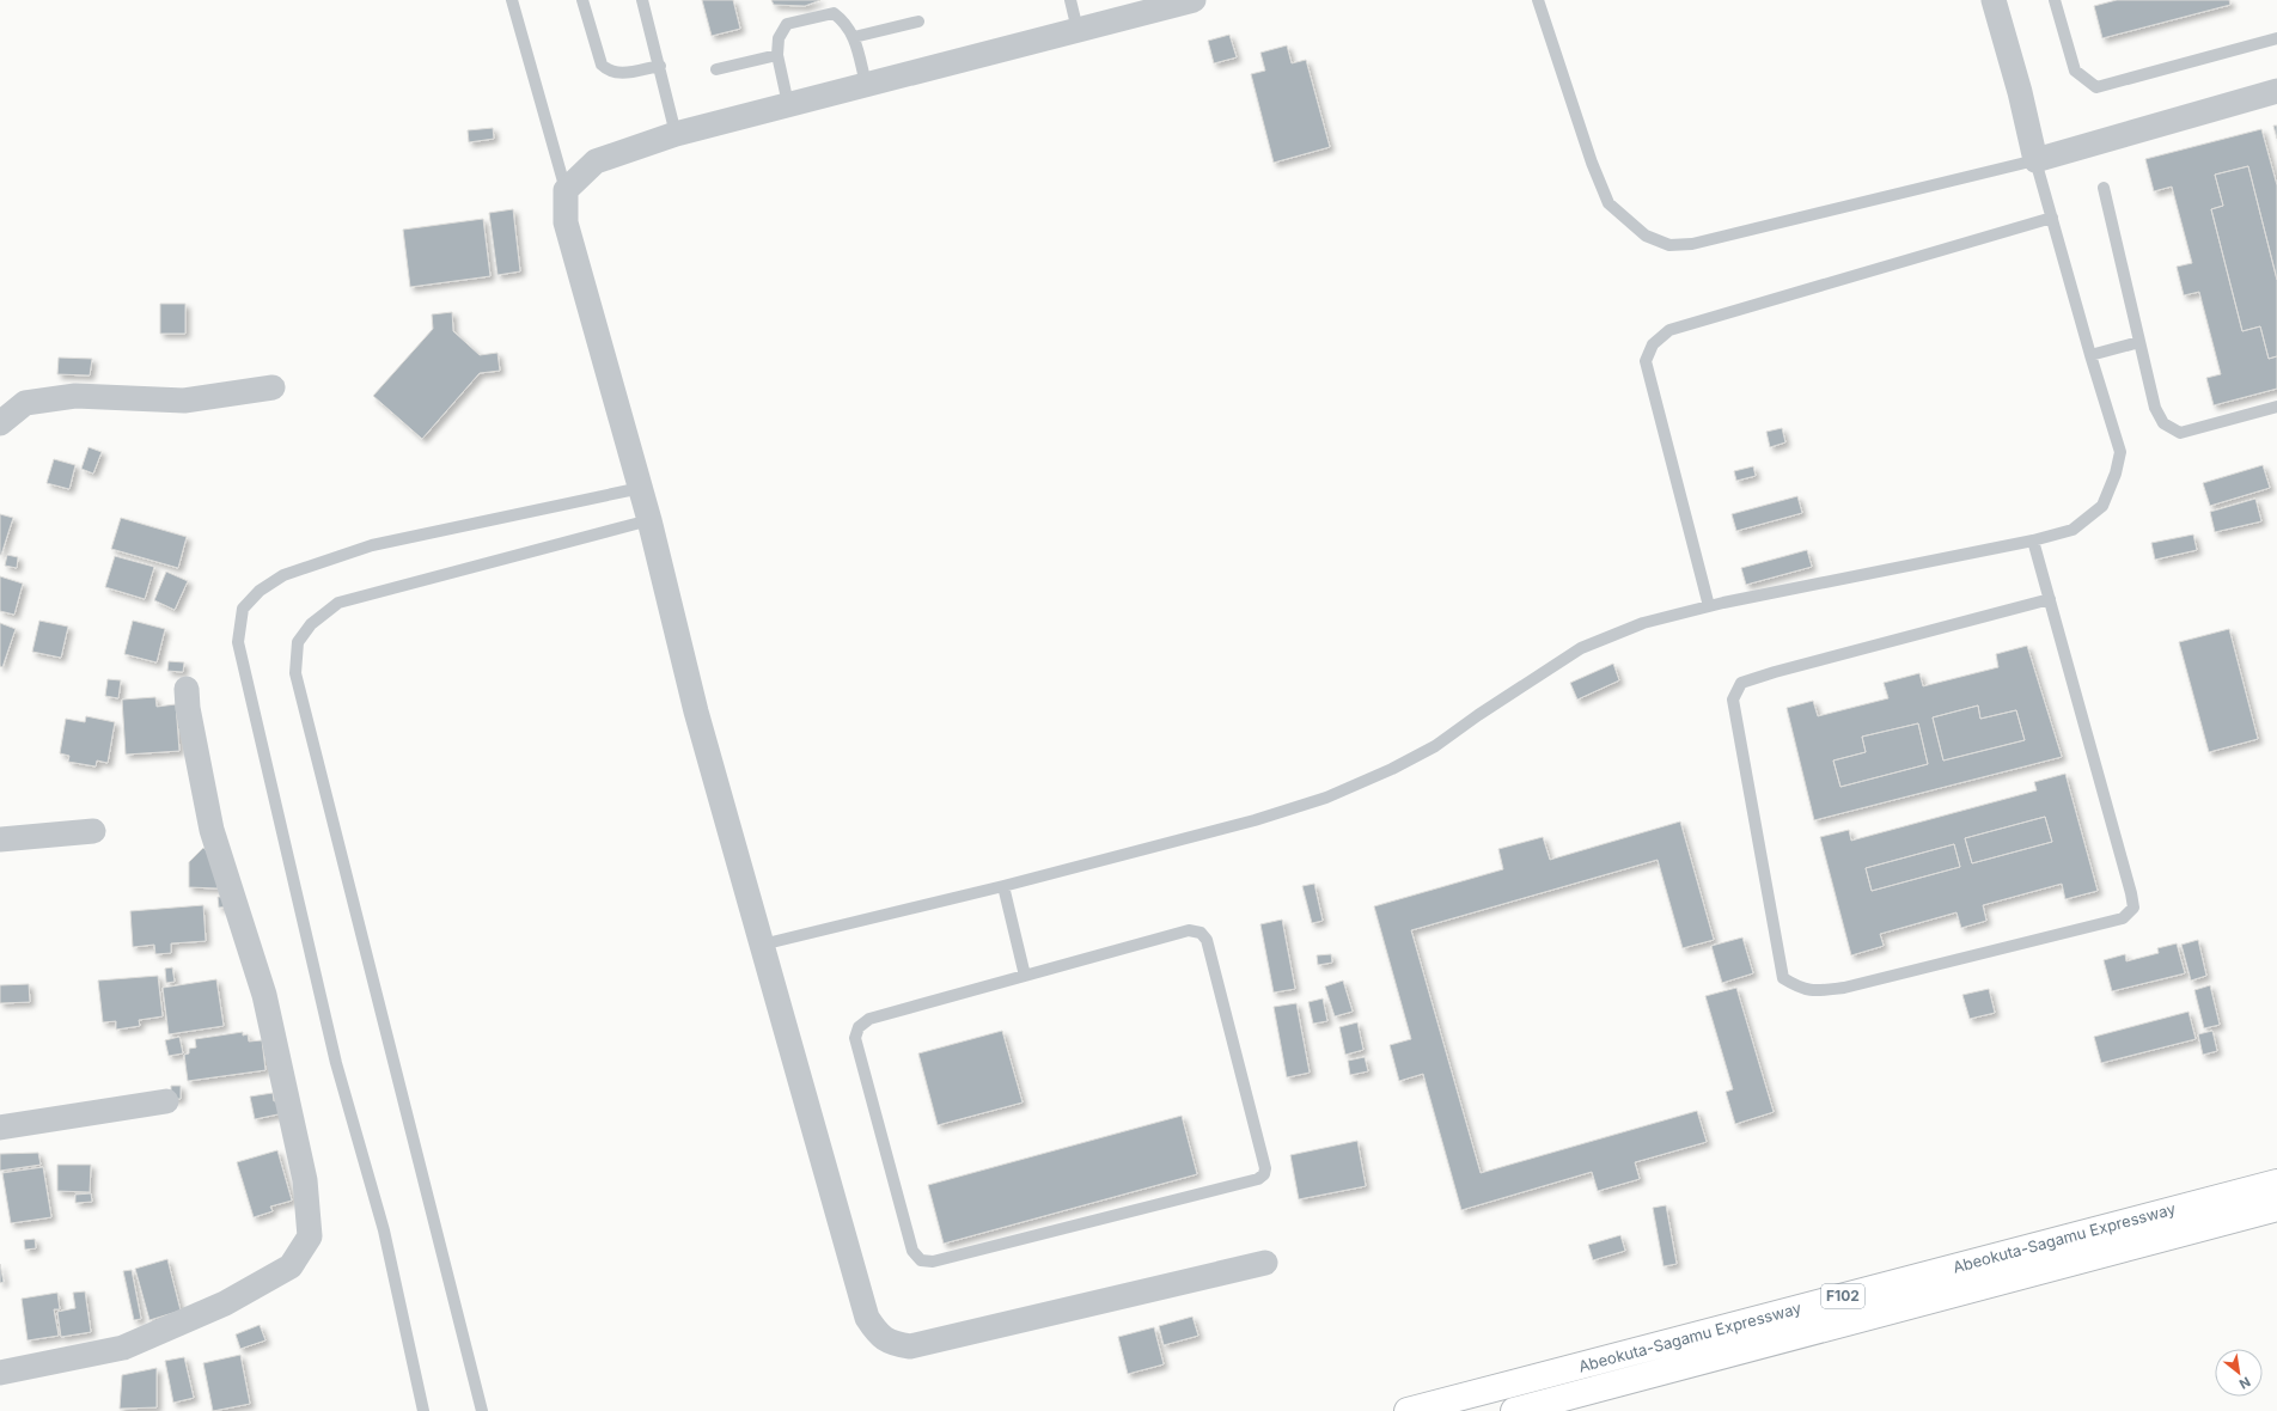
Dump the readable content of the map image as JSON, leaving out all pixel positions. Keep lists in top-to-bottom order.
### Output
{
  "streets": {
    "highway": ["Abeokuta-Sagamu Expressway", "F102"]
  },
  "north": "bottom right"
}
